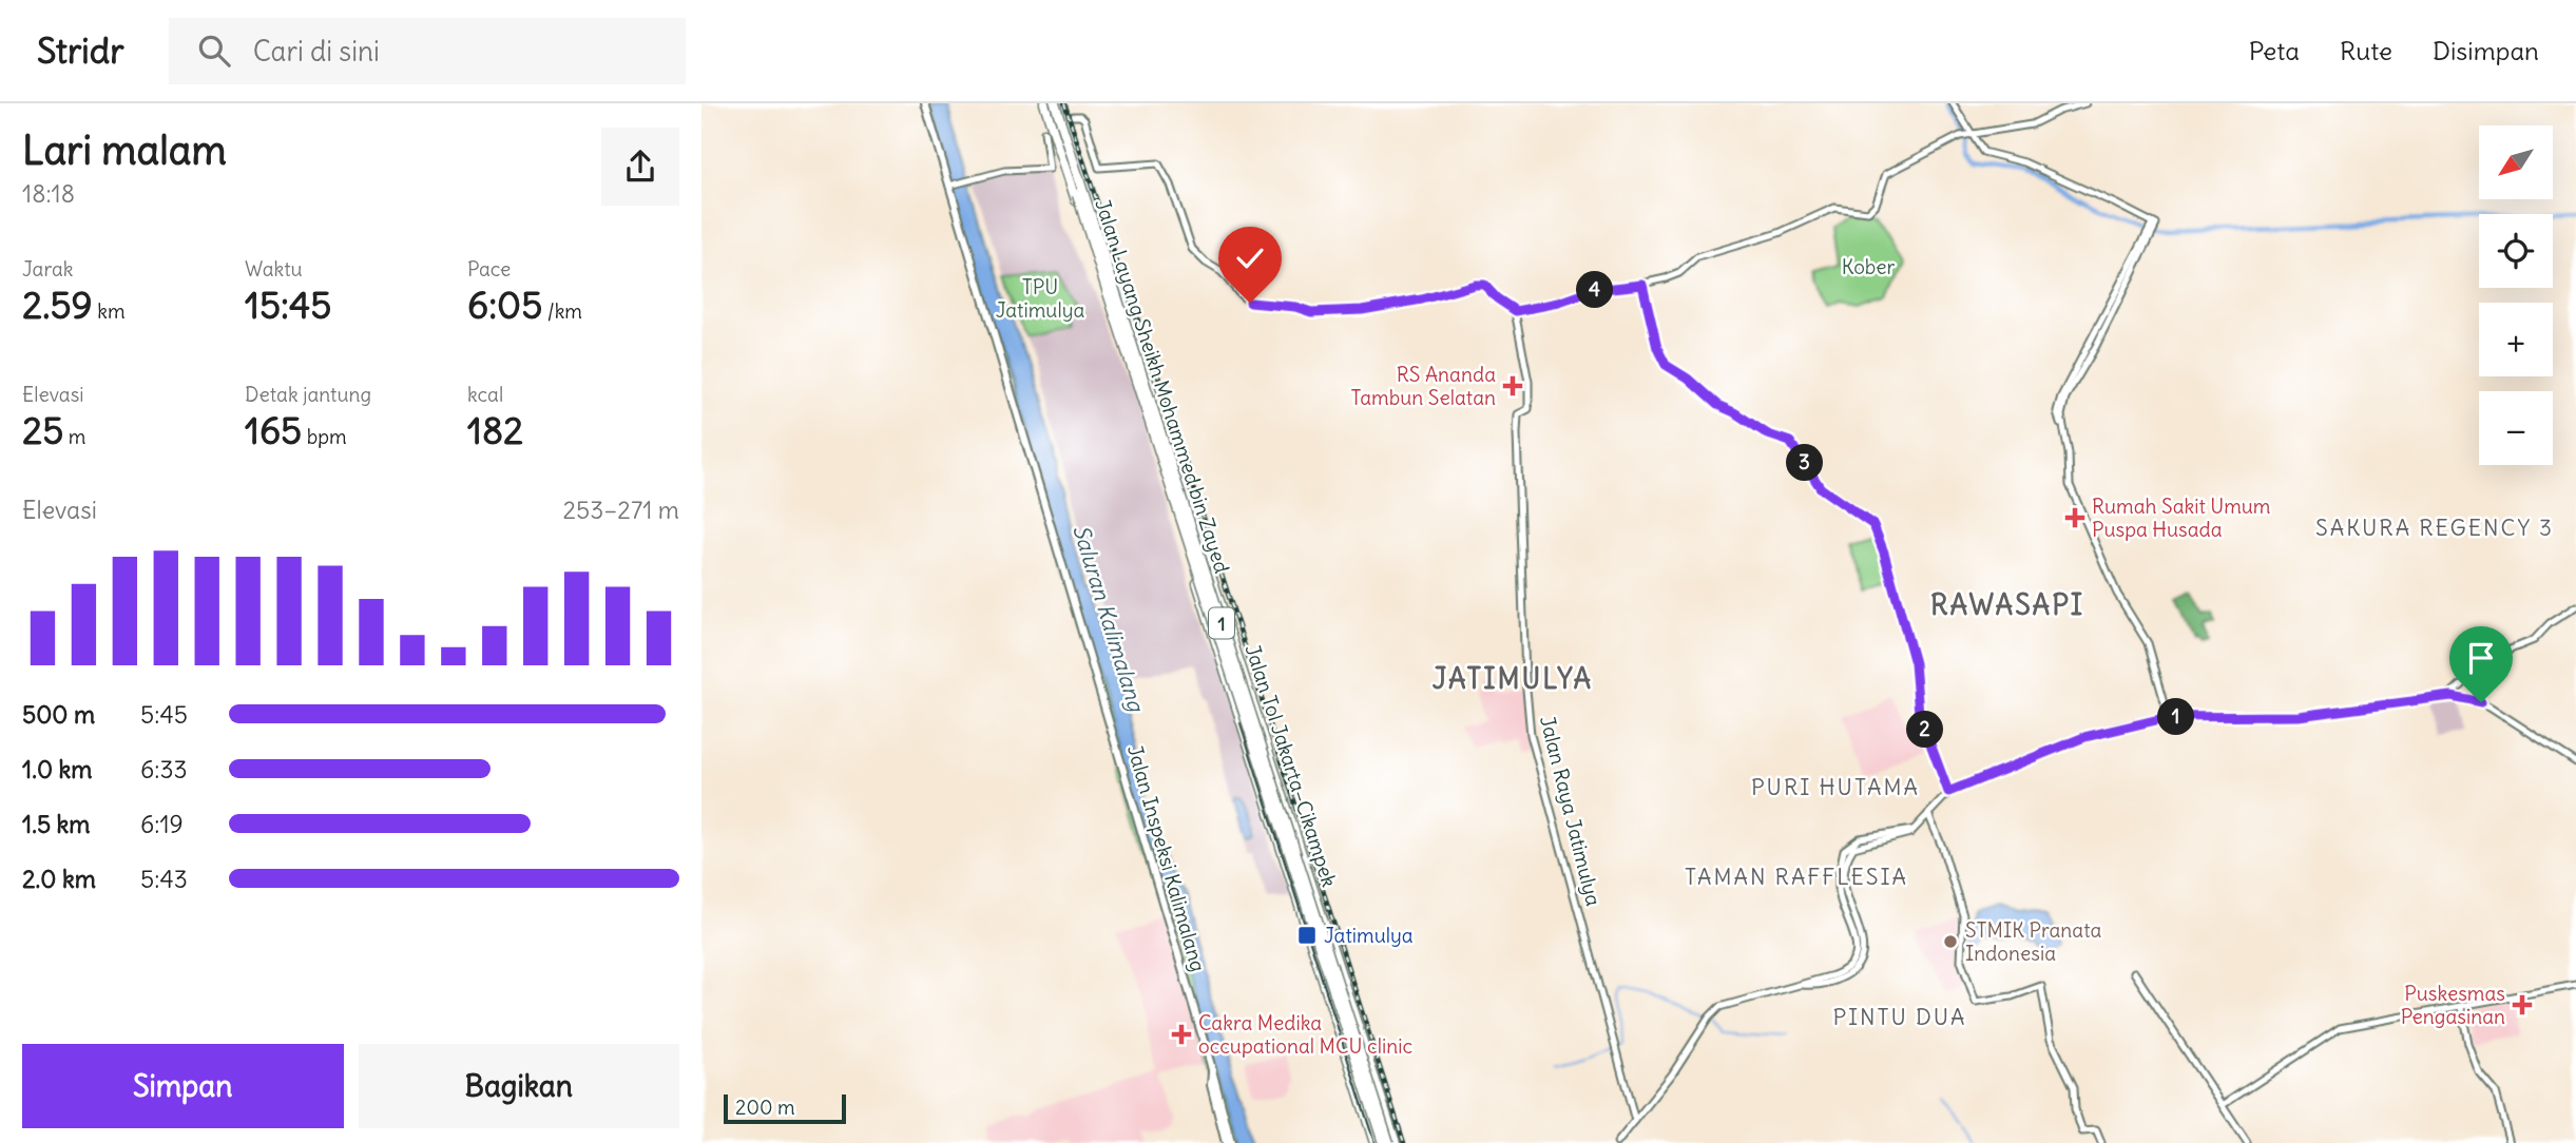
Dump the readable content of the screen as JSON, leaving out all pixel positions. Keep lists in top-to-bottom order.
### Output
{
  "streets": {
    "highway": ["Jalan Layang Sheikh Mohammed bin Zayed", "1", "Jalan Tol Jakarta–Cikampek"],
    "main road": ["Jalan Raya Jatimulya", "Jalan Inspeksi Kalimalang"]
  },
  "crossings": [
    ["Jalan Layang Sheikh Mohammed bin Zayed", "Jalan Tol Jakarta–Cikampek"]
  ],
  "districts": [
    "SAKURA REGENCY 3",
    "RAWASAPI",
    "JATIMULYA",
    "PURI HUTAMA",
    "TAMAN RAFFLESIA",
    "PINTU DUA"
  ],
  "water": ["Saluran Kalimalang"],
  "parks": ["Kober", "TPU Jatimulya"],
  "places": {
    "health": [
      "RS Ananda Tambun Selatan",
      "Rumah Sakit Umum Puspa Husada",
      "Puskesmas Pengasinan",
      "Cakra Medika occupational MCU clinic"
    ],
    "transit": ["Jatimulya"],
    "other": ["STMIK Pranata Indonesia"]
  },
  "scale_bar": "200 m",
  "north": "bottom left",
  "page": {
    "header": "Stridr",
    "search": "Cari di sini",
    "nav": ["Peta", "Rute", "Disimpan"],
    "heading": ["Lari malam", "18:18"],
    "map_buttons": ["+", "−"],
    "stats": [
      ["Jarak", "2.59 km"],
      ["Waktu", "15:45"],
      ["Pace", "6:05 /km"],
      ["Elevasi", "25 m"],
      ["Detak jantung", "165 bpm"],
      ["kcal", "182"]
    ],
    "pins": [
      "4",
      "3",
      "1",
      "2"
    ],
    "chart": ["Elevasi", "253–271 m"],
    "list": [
      {
        "name": "500 m",
        "note": "5:45"
      },
      {
        "name": "1.0 km",
        "note": "6:33"
      },
      {
        "name": "1.5 km",
        "note": "6:19"
      },
      {
        "name": "2.0 km",
        "note": "5:43"
      }
    ],
    "buttons": ["Simpan", "Bagikan"],
    "scale": "200 m"
  }
}
